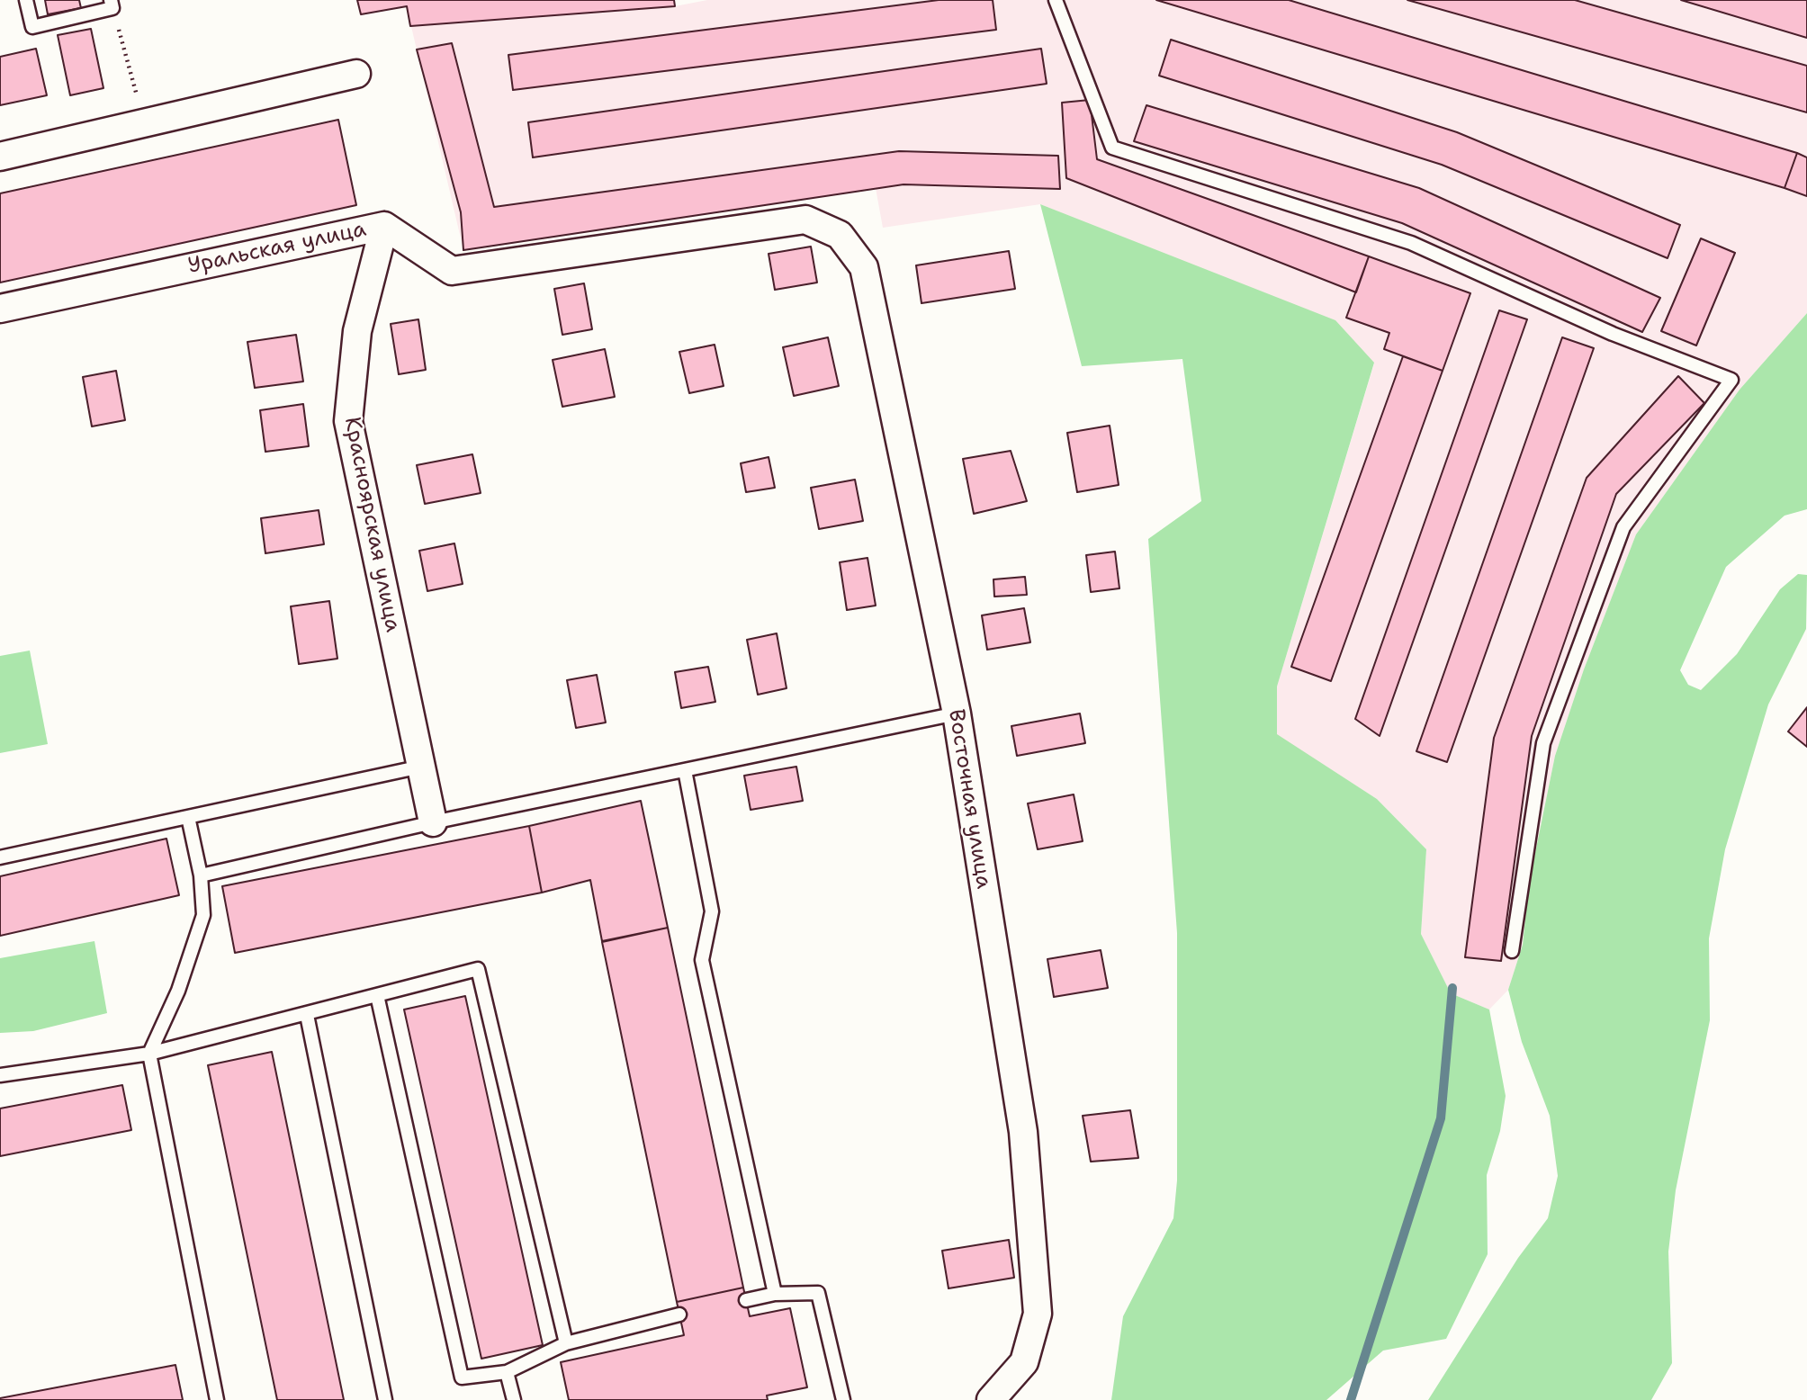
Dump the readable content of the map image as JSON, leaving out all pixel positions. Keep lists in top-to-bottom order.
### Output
{
  "streets": {
    "street": ["Уральская улица", "Красноярская улица", "Восточная улица"]
  },
  "crossings": [
    ["Уральская улица", "Красноярская улица"],
    ["Уральская улица", "Восточная улица"]
  ]
}
